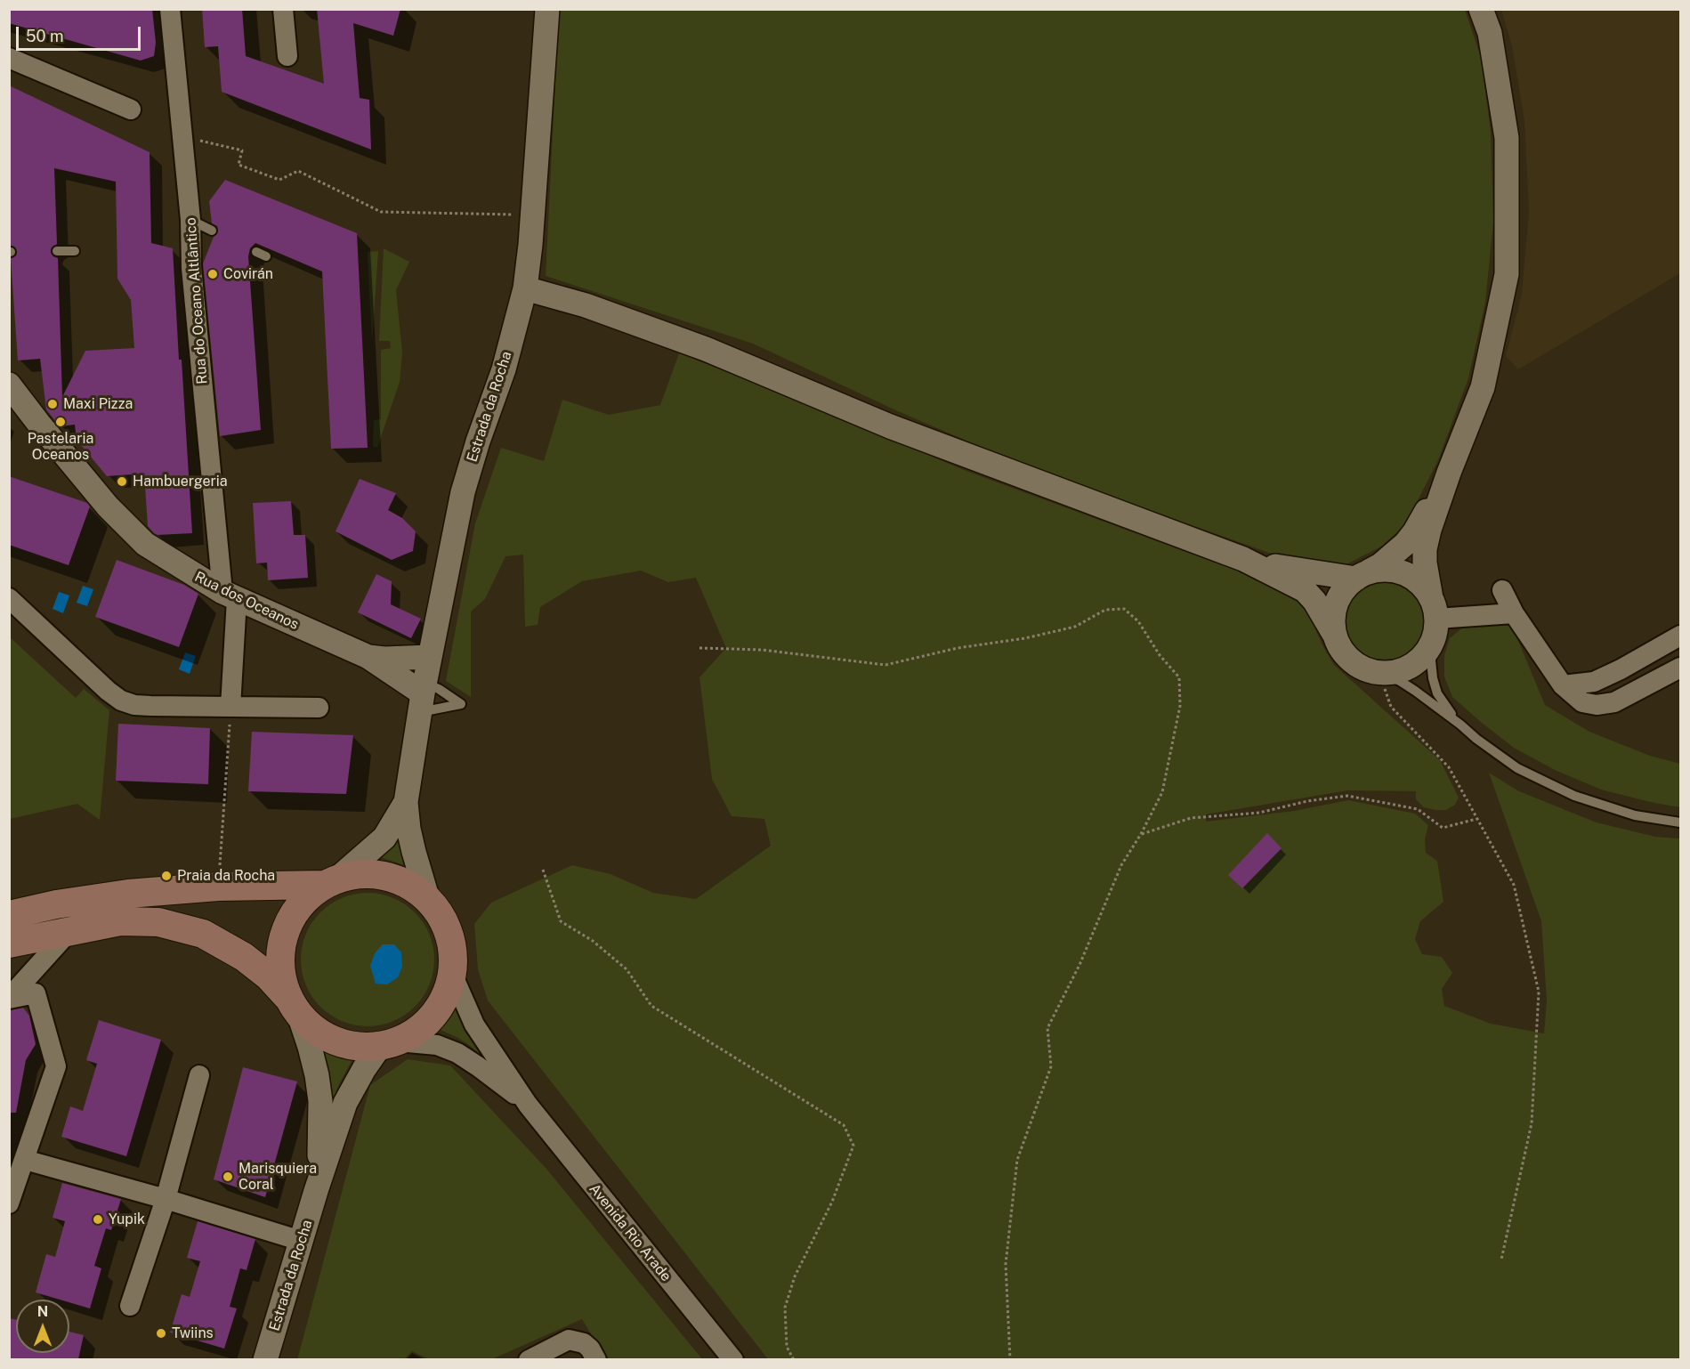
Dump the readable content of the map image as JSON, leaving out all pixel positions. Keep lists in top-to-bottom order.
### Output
{
  "streets": {
    "street": [
      "Rua do Oceano Altlântico",
      "Estrada da Rocha",
      "Rua dos Oceanos",
      "Avenida Rio Arade"
    ]
  },
  "crossings": [
    ["Rua do Oceano Altlântico", "Rua dos Oceanos"]
  ],
  "places": [
    "Covirán",
    "Maxi Pizza",
    "Pastelaria Oceanos",
    "Hambuergeria",
    "Praia da Rocha",
    "Marisquiera Coral",
    "Yupik",
    "Twiins"
  ],
  "scale_bar": "50 m",
  "north": "top"
}
